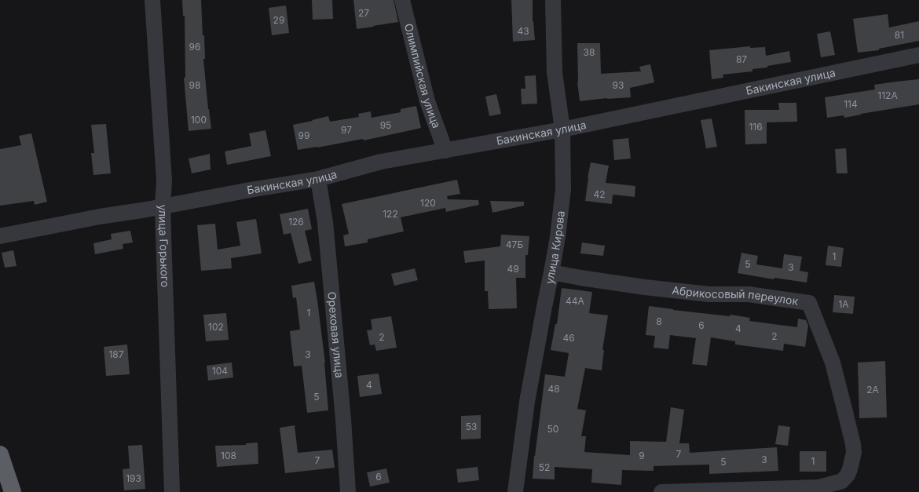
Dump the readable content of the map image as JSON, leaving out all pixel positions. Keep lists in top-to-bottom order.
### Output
{
  "streets": {
    "street": [
      "Олимпийская улица",
      "Бакинская улица",
      "улица Горького",
      "улица Кирова",
      "Абрикосовый переулок",
      "Ореховая улица"
    ]
  },
  "crossings": [
    ["Олимпийская улица", "Бакинская улица"],
    ["Бакинская улица", "улица Горького"],
    ["Бакинская улица", "улица Кирова"],
    ["Бакинская улица", "Ореховая улица"],
    ["улица Кирова", "Абрикосовый переулок"]
  ],
  "house_numbers": [
    "27",
    "29",
    "43",
    "81",
    "96",
    "38",
    "87",
    "98",
    "93",
    "112А",
    "114",
    "100",
    "95",
    "116",
    "97",
    "99",
    "42",
    "120",
    "122",
    "126",
    "47Б",
    "1",
    "5",
    "3",
    "49",
    "44А",
    "1А",
    "1",
    "8",
    "6",
    "102",
    "4",
    "2",
    "2",
    "46",
    "187",
    "3",
    "104",
    "4",
    "48",
    "2А",
    "5",
    "53",
    "50",
    "7",
    "108",
    "9",
    "3",
    "7",
    "1",
    "5",
    "52",
    "6",
    "193"
  ]
}
